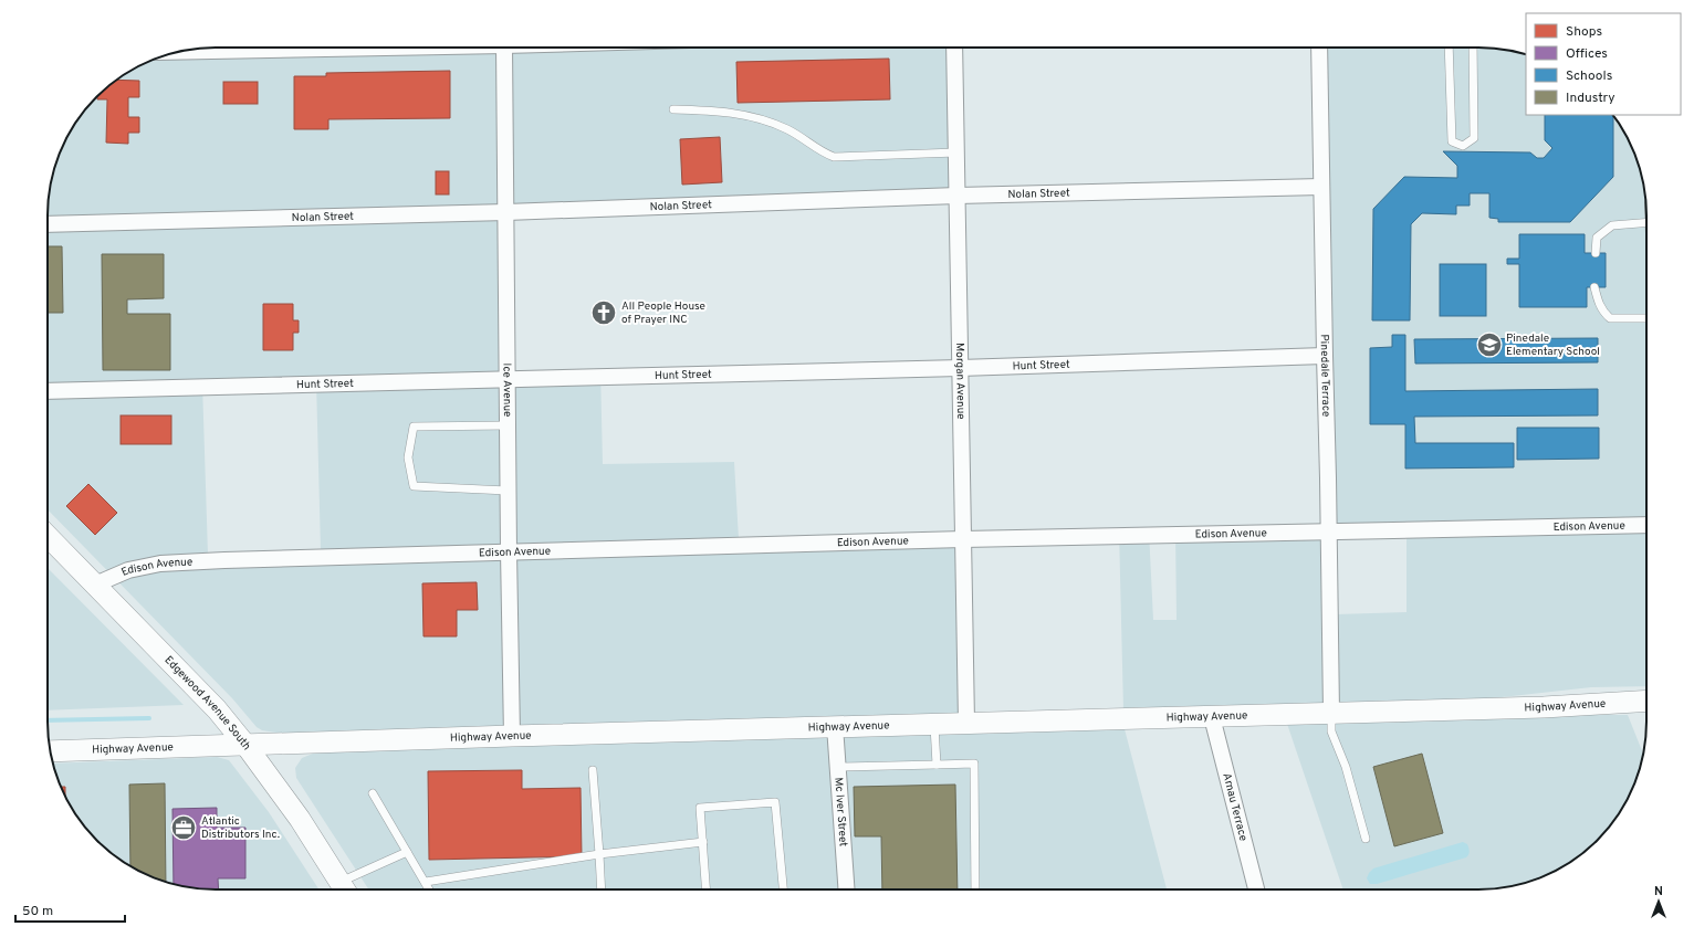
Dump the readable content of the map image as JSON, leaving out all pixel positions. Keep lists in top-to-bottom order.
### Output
{
  "streets": {
    "street": [
      "Nolan Street",
      "Hunt Street",
      "Pinedale Terrace",
      "Morgan Avenue",
      "Ice Avenue",
      "Edison Avenue",
      "Edgewood Avenue South",
      "Highway Avenue",
      "Arnau Terrace",
      "Mc Iver Street"
    ]
  },
  "crossings": [
    ["Nolan Street", "Pinedale Terrace"],
    ["Nolan Street", "Morgan Avenue"],
    ["Nolan Street", "Ice Avenue"],
    ["Hunt Street", "Pinedale Terrace"],
    ["Hunt Street", "Morgan Avenue"],
    ["Hunt Street", "Ice Avenue"],
    ["Pinedale Terrace", "Edison Avenue"],
    ["Pinedale Terrace", "Highway Avenue"],
    ["Morgan Avenue", "Edison Avenue"],
    ["Morgan Avenue", "Highway Avenue"],
    ["Ice Avenue", "Edison Avenue"],
    ["Ice Avenue", "Highway Avenue"],
    ["Edison Avenue", "Edgewood Avenue South"],
    ["Edgewood Avenue South", "Highway Avenue"],
    ["Highway Avenue", "Arnau Terrace"],
    ["Highway Avenue", "Mc Iver Street"]
  ],
  "places": {
    "church": ["All People House of Prayer INC"],
    "school or university": ["Pinedale Elementary School"],
    "office": ["Atlantic Distributors Inc."]
  },
  "legend": [
    "Shops",
    "Offices",
    "Schools",
    "Industry"
  ],
  "scale_bar": "50 m",
  "north": "top"
}
